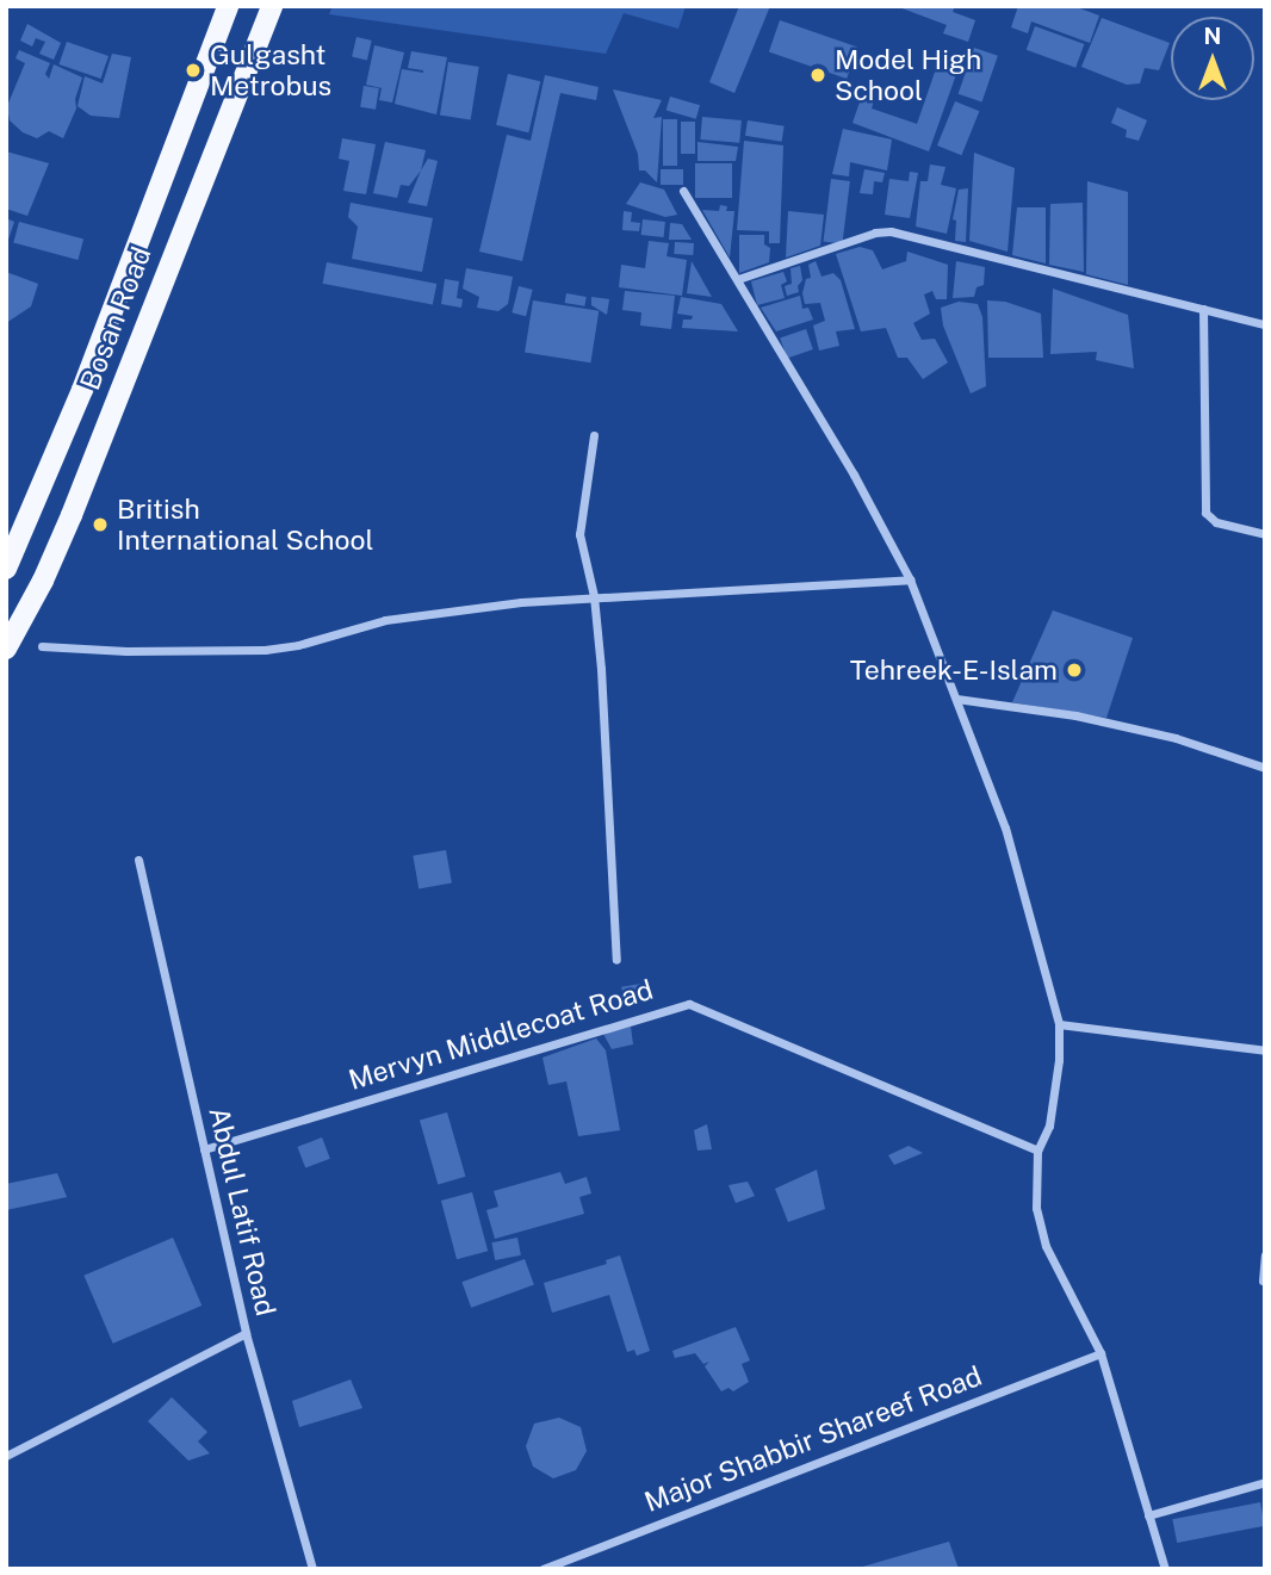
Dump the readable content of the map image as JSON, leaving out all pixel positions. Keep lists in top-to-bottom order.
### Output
{
  "streets": {
    "main road": ["Bosan Road"],
    "street": ["Mervyn Middlecoat Road", "Abdul Latif Road", "Major Shabbir Shareef Road"]
  },
  "crossings": [
    ["Mervyn Middlecoat Road", "Abdul Latif Road"]
  ],
  "places": [
    "Gulgasht Metrobus",
    "Model High School",
    "British International School",
    "Tehreek-E-Islam"
  ],
  "north": "top"
}
